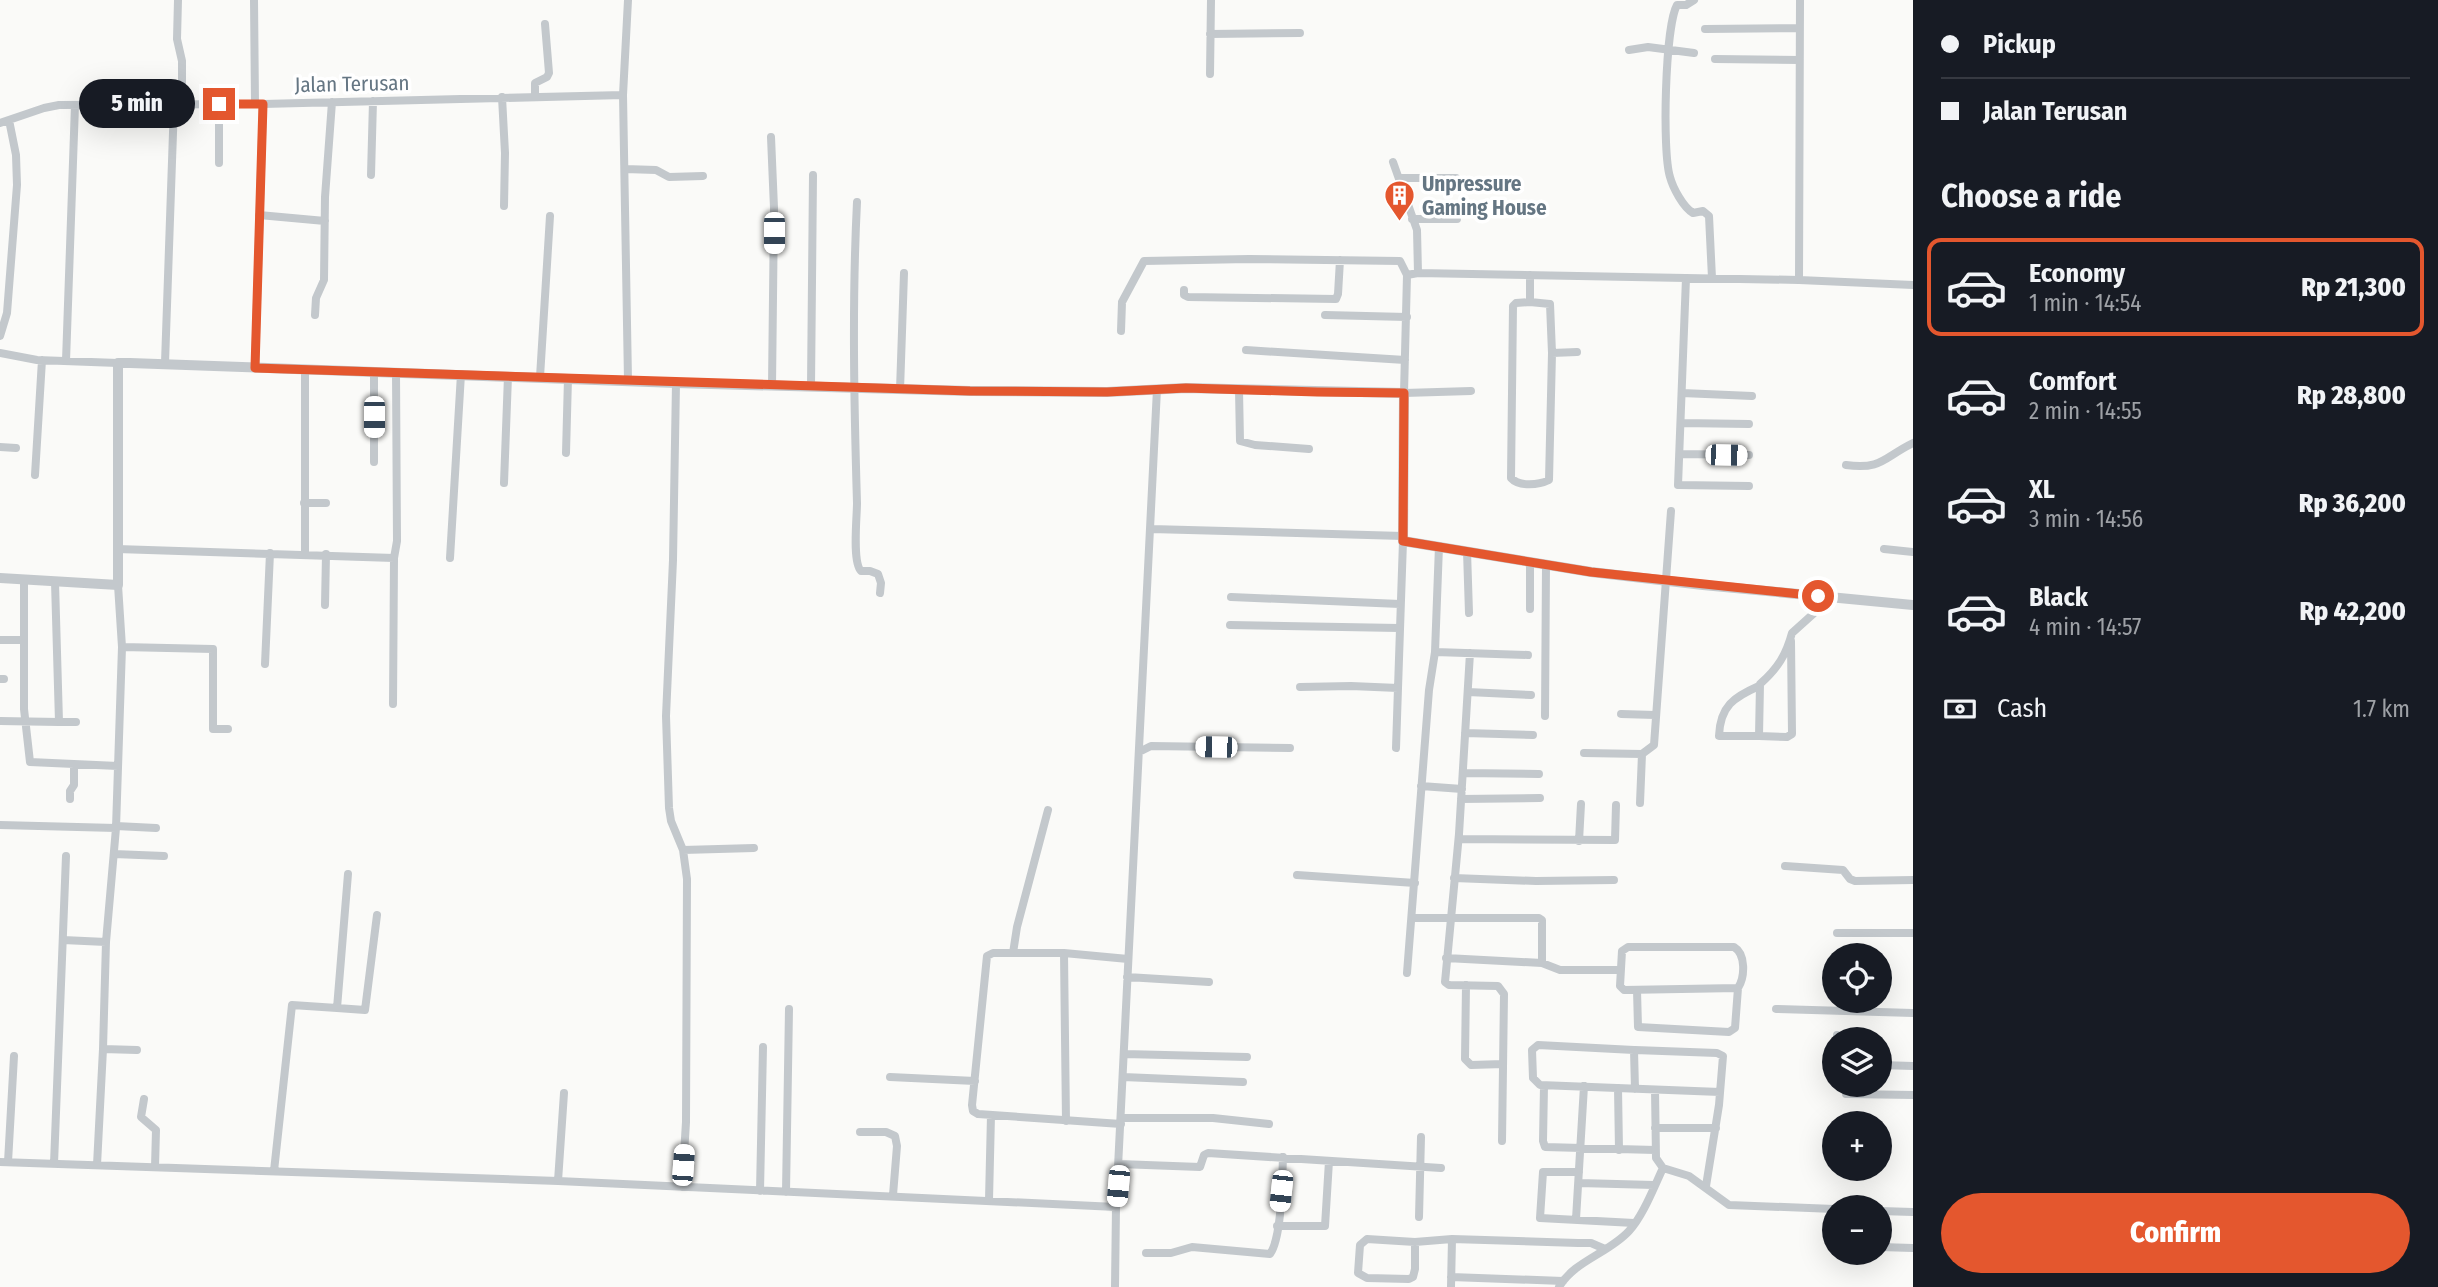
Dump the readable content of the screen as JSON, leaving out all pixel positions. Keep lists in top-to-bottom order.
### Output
{
  "streets": {
    "street": ["Jalan Terusan"]
  },
  "places": {
    "building": ["Unpressure Gaming House"]
  },
  "page": {
    "banner": ["Pickup", "Jalan Terusan"],
    "bubble": "5 min",
    "heading": "Choose a ride",
    "list": [
      {
        "name": "Economy",
        "note": "1 min · 14:54",
        "value": "Rp 21,300"
      },
      {
        "name": "Comfort",
        "note": "2 min · 14:55",
        "value": "Rp 28,800"
      },
      {
        "name": "XL",
        "note": "3 min · 14:56",
        "value": "Rp 36,200"
      },
      {
        "name": "Black",
        "note": "4 min · 14:57",
        "value": "Rp 42,200"
      }
    ],
    "pay": ["Cash", "1.7 km"],
    "map_buttons": ["+", "−"],
    "buttons": "Confirm"
  }
}
